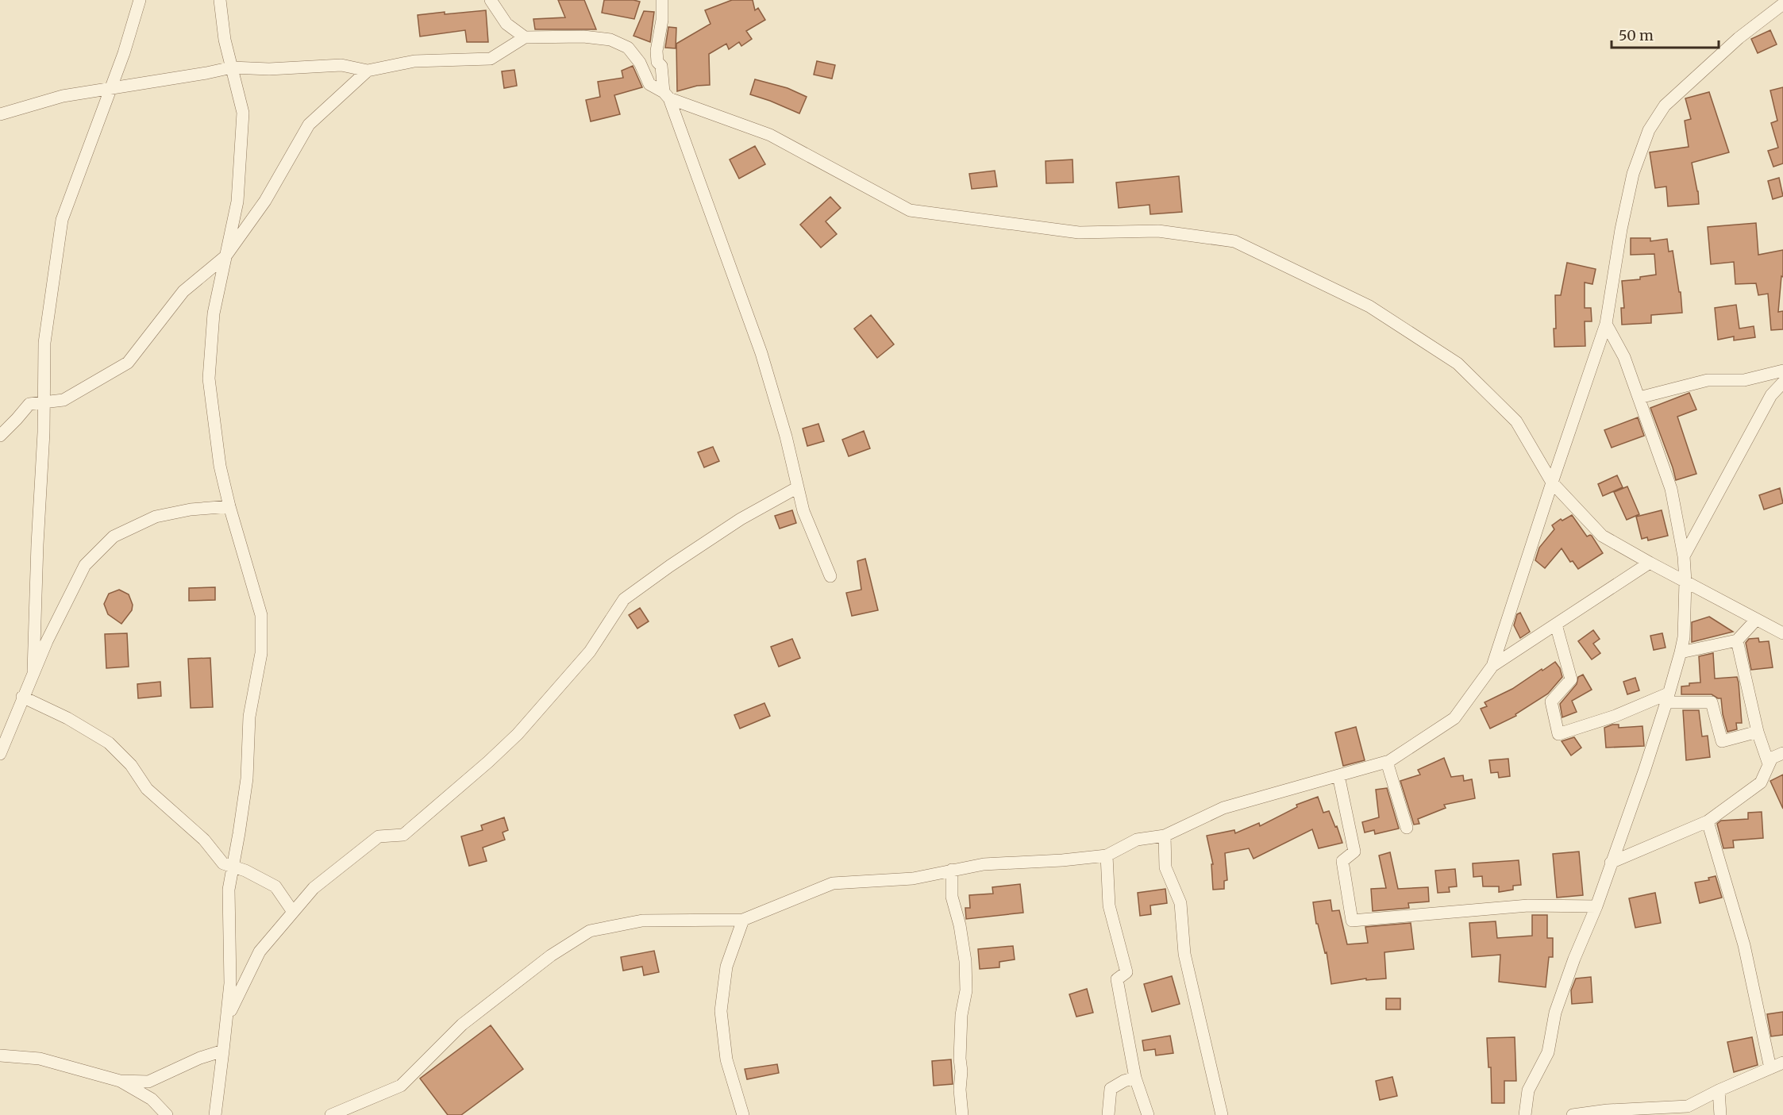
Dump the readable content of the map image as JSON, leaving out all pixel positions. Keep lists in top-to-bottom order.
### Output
{
  "scale_bar": "50 m"
}
